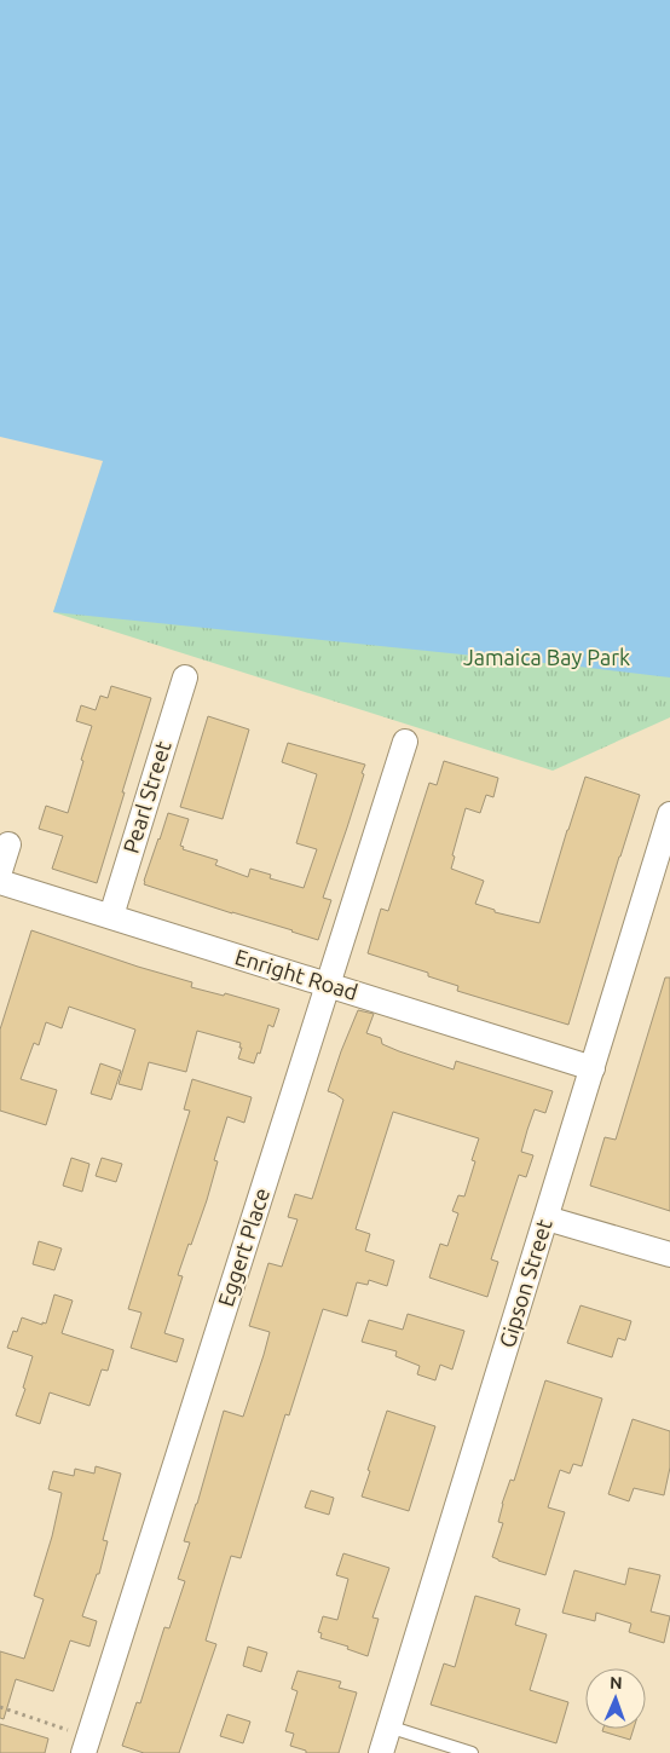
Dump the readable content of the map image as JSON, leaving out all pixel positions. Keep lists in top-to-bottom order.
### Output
{
  "streets": {
    "street": [
      "Pearl Street",
      "Enright Road",
      "Eggert Place",
      "Gipson Street"
    ]
  },
  "crossings": [
    ["Pearl Street", "Enright Road"],
    ["Enright Road", "Eggert Place"],
    ["Enright Road", "Gipson Street"]
  ],
  "parks": ["Jamaica Bay Park"],
  "north": "top"
}
